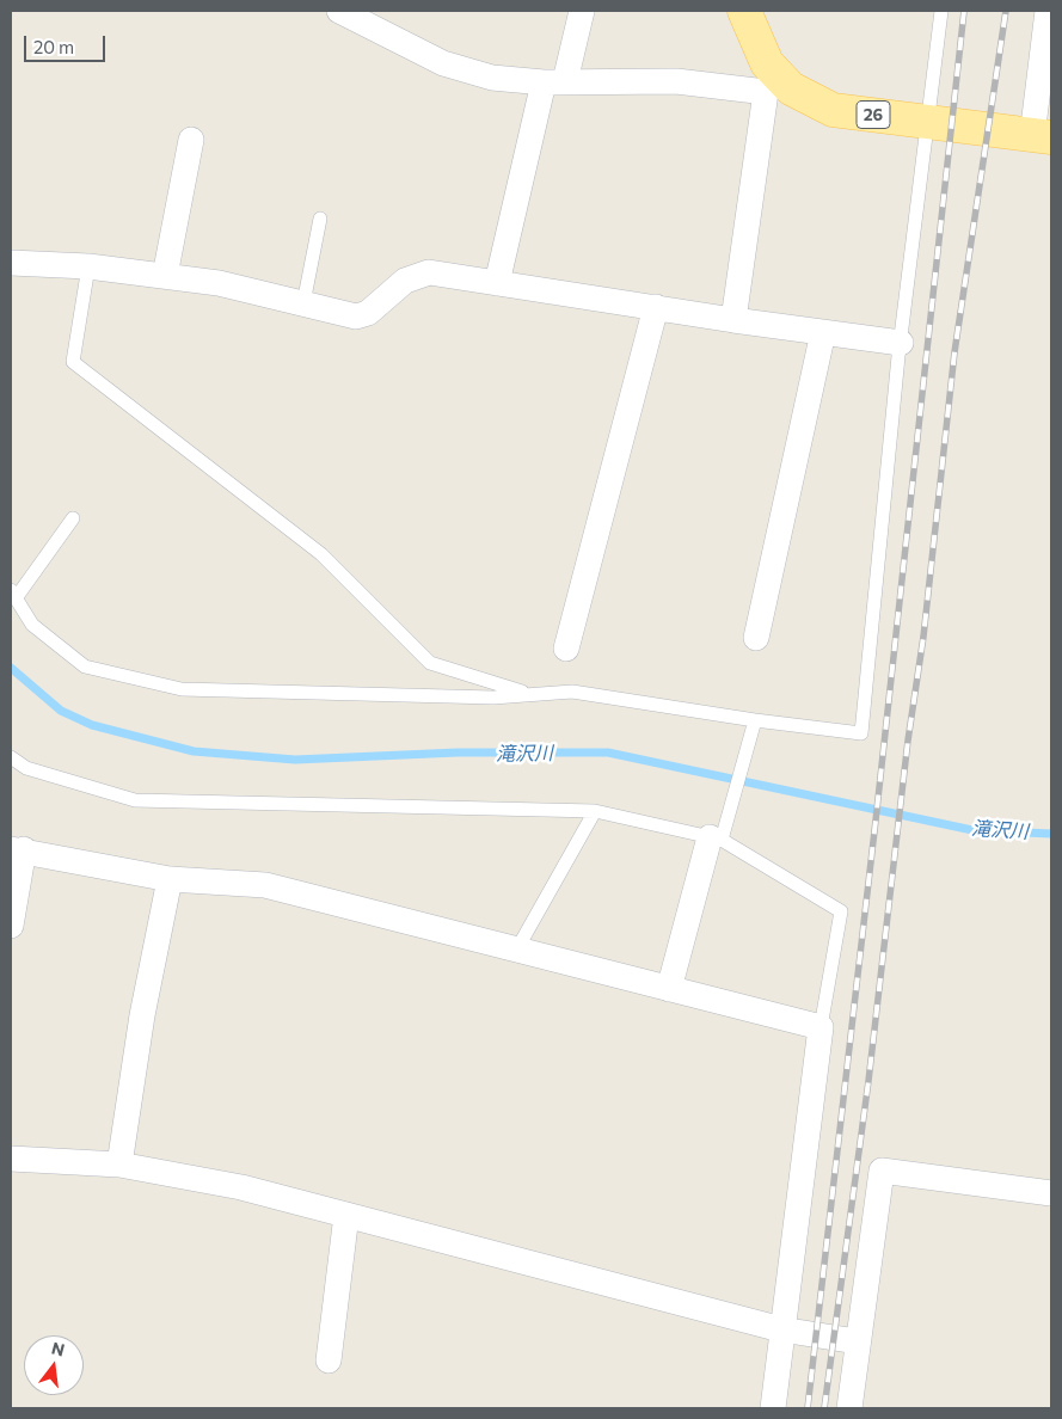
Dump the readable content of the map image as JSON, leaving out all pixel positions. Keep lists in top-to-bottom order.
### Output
{
  "streets": {
    "main road": ["26"]
  },
  "water": ["滝沢川"],
  "scale_bar": "20 m",
  "north": "top"
}
